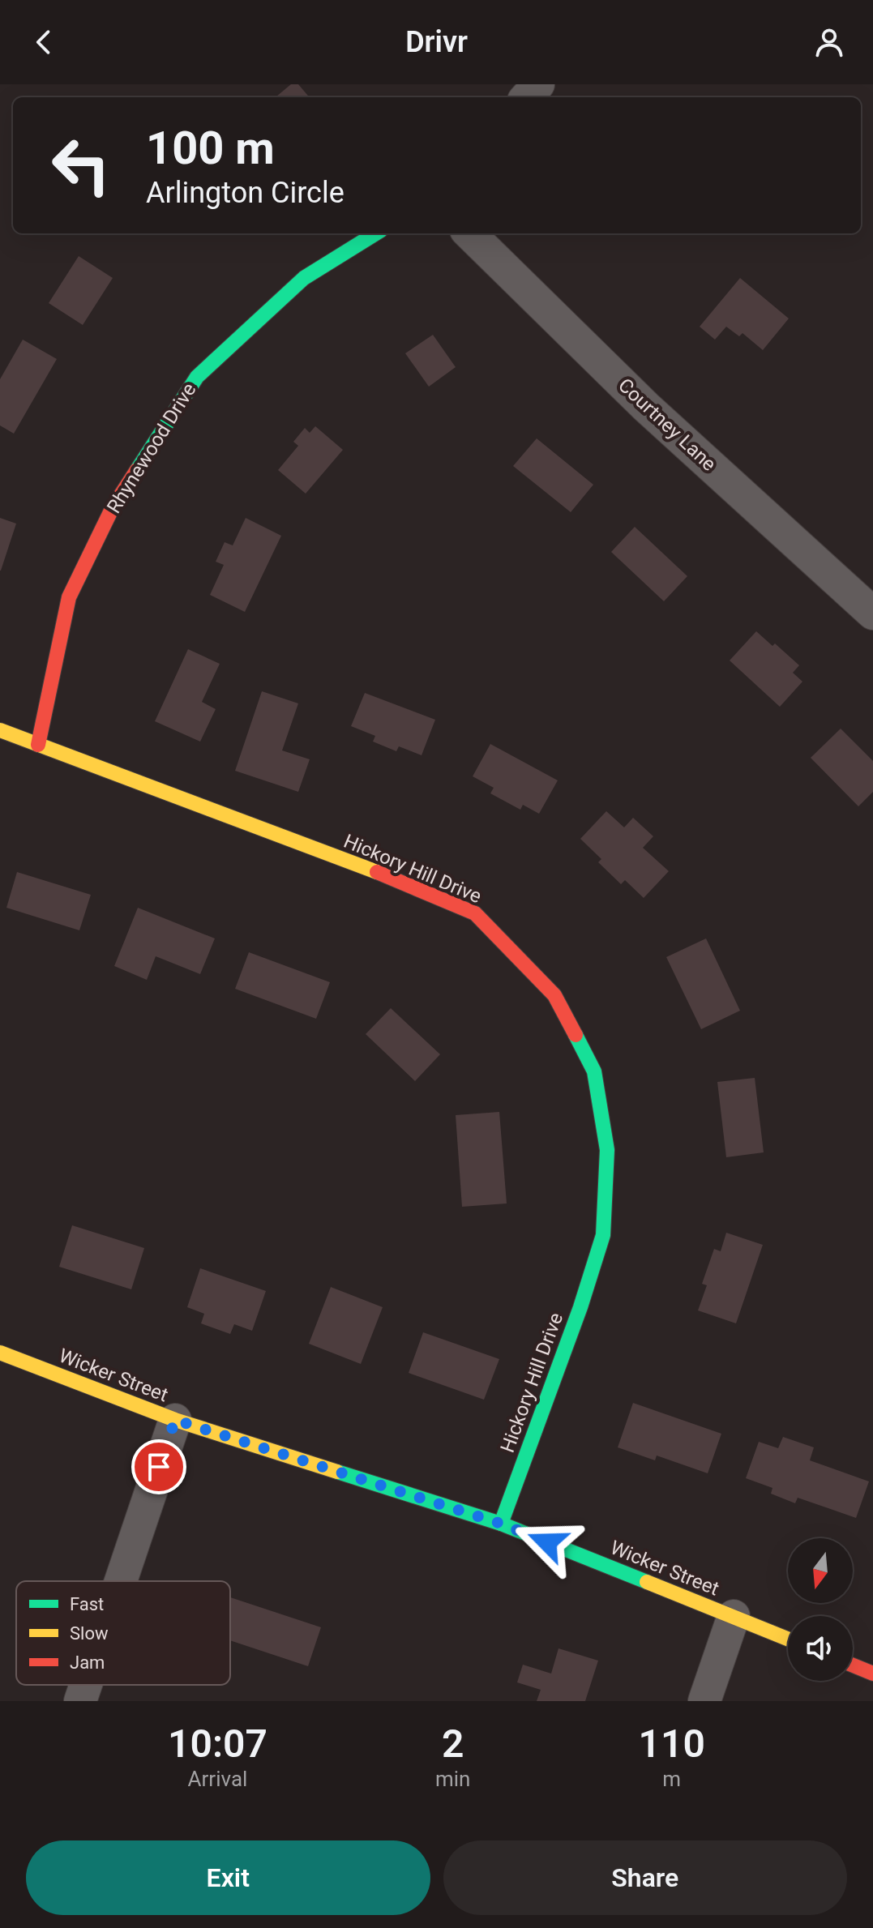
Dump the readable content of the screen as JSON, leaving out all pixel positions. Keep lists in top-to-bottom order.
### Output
{
  "streets": {
    "street": [
      "Courtney Lane",
      "Rhynewood Drive",
      "Hickory Hill Drive",
      "Wicker Street"
    ]
  },
  "crossings": [
    ["Rhynewood Drive", "Hickory Hill Drive"],
    ["Hickory Hill Drive", "Wicker Street"]
  ],
  "legend": ["Fast", "Slow", "Jam"],
  "north": "bottom",
  "page": {
    "header": "Drivr",
    "turn": ["100 m", "Arlington Circle"],
    "eta": [
      "10:07",
      "Arrival",
      "2",
      "min",
      "110",
      "m"
    ],
    "buttons": ["Exit", "Share"]
  }
}
